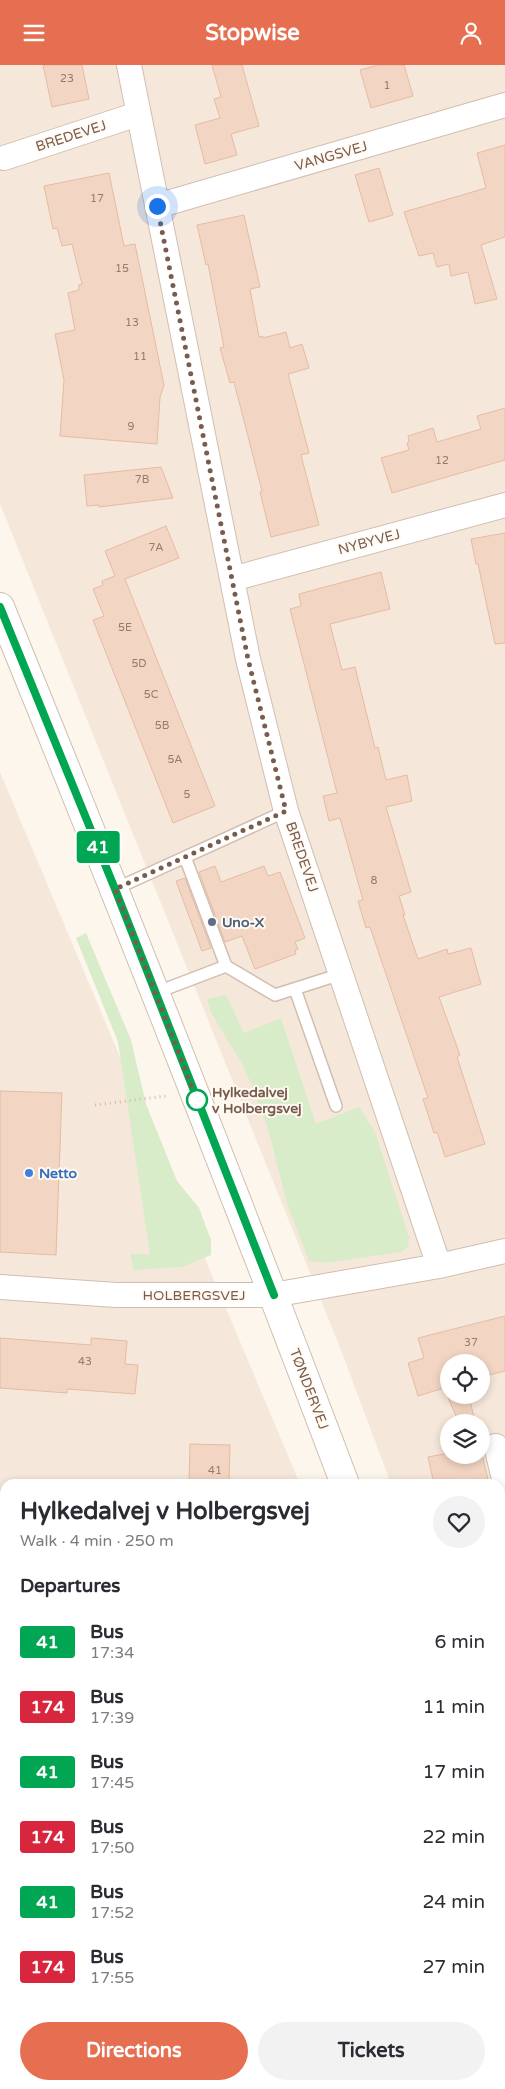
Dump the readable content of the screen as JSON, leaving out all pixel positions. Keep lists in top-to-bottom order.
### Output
{
  "streets": {
    "street": [
      "BREDEVEJ",
      "VANGSVEJ",
      "NYBYVEJ",
      "HOLBERGSVEJ",
      "TØNDERVEJ"
    ]
  },
  "crossings": [
    ["BREDEVEJ", "VANGSVEJ"],
    ["BREDEVEJ", "NYBYVEJ"],
    ["BREDEVEJ", "HOLBERGSVEJ"],
    ["HOLBERGSVEJ", "TØNDERVEJ"]
  ],
  "places": ["Uno-X", "Hylkedalvej v Holbergsvej", "Netto"],
  "lines": ["bus line 41"],
  "house_numbers": [
    "23",
    "1",
    "17",
    "15",
    "13",
    "11",
    "9",
    "12",
    "7B",
    "7A",
    "5E",
    "5D",
    "5C",
    "5B",
    "5A",
    "5",
    "8",
    "37",
    "43",
    "41"
  ],
  "page": {
    "header": "Stopwise",
    "on_map": "41",
    "heading": [
      ["Hylkedalvej v Holbergsvej", "Walk · 4 min · 250 m"],
      "Departures"
    ],
    "list": [
      {
        "mark": "41",
        "name": "Bus",
        "note": "17:34",
        "value": "6 min"
      },
      {
        "mark": "174",
        "name": "Bus",
        "note": "17:39",
        "value": "11 min"
      },
      {
        "mark": "41",
        "name": "Bus",
        "note": "17:45",
        "value": "17 min"
      },
      {
        "mark": "174",
        "name": "Bus",
        "note": "17:50",
        "value": "22 min"
      },
      {
        "mark": "41",
        "name": "Bus",
        "note": "17:52",
        "value": "24 min"
      },
      {
        "mark": "174",
        "name": "Bus",
        "note": "17:55",
        "value": "27 min"
      }
    ],
    "buttons": ["Directions", "Tickets"]
  }
}
